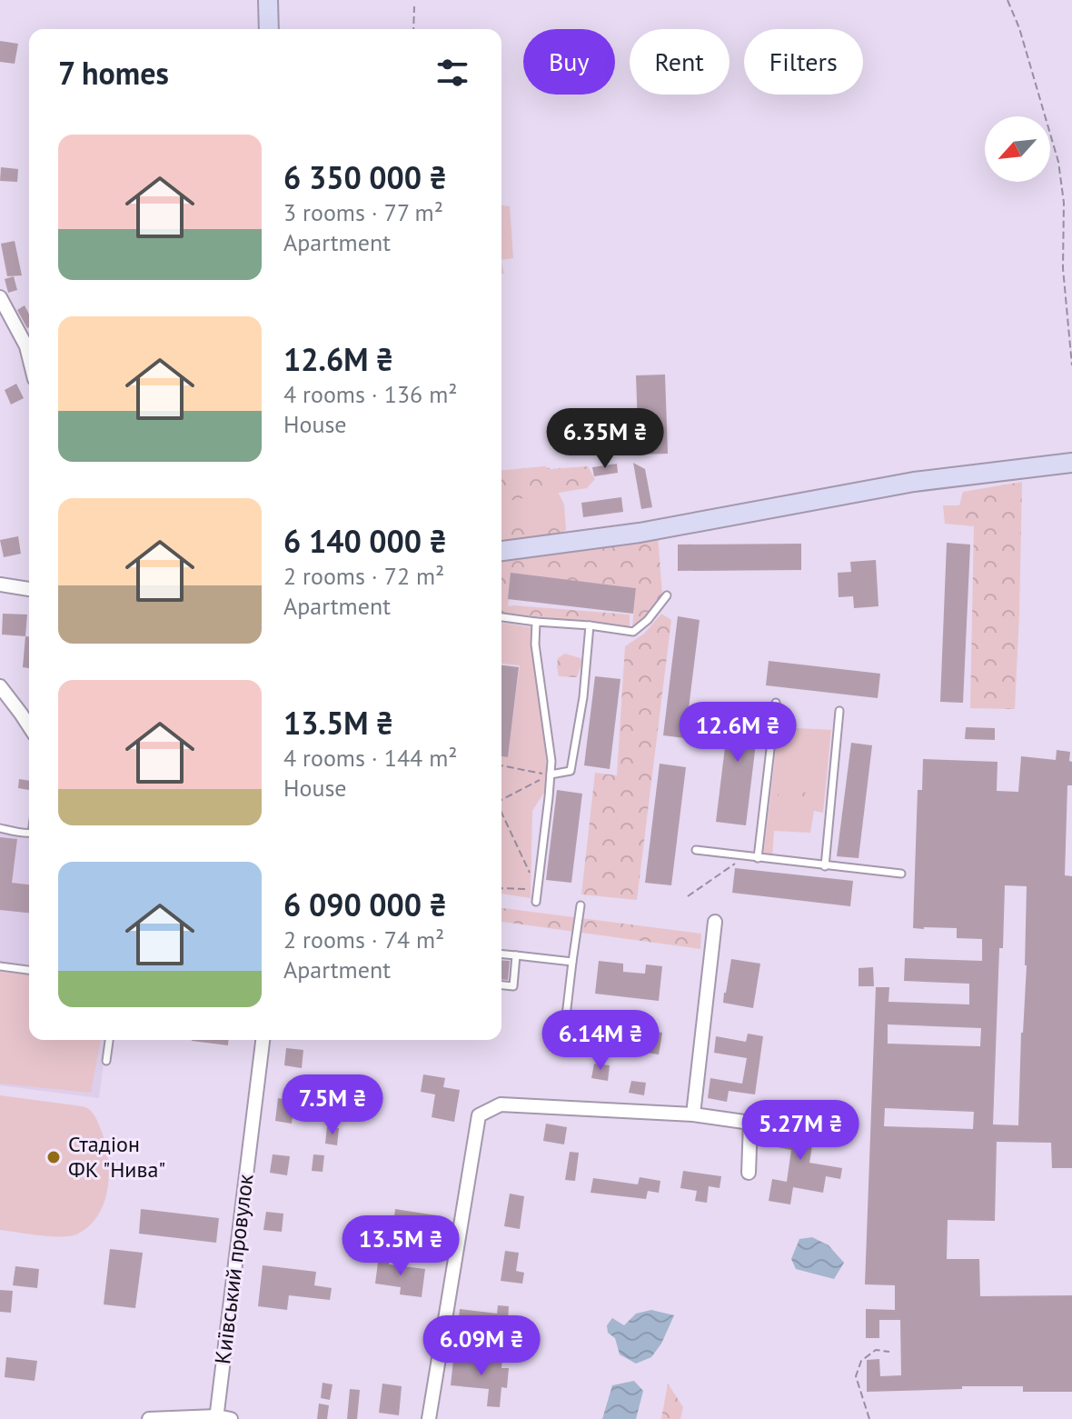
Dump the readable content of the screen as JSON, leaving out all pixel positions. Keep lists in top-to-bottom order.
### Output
{
  "streets": {
    "street": ["Київський провулок"]
  },
  "places": ["Стадіон ФК \"Нива\""],
  "north": "bottom left",
  "page": {
    "chip": ["Buy", "Rent", "Filters"],
    "heading": "7 homes",
    "list": [
      {
        "name": "6 350 000 ₴",
        "note": "3 rooms · 77 m² · Apartment"
      },
      {
        "name": "12.6M ₴",
        "note": "4 rooms · 136 m² · House"
      },
      {
        "name": "6 140 000 ₴",
        "note": "2 rooms · 72 m² · Apartment"
      },
      {
        "name": "13.5M ₴",
        "note": "4 rooms · 144 m² · House"
      },
      {
        "name": "6 090 000 ₴",
        "note": "2 rooms · 74 m² · Apartment"
      }
    ],
    "price": [
      "6.35M ₴",
      "12.6M ₴",
      "6.14M ₴",
      "7.5M ₴",
      "5.27M ₴",
      "13.5M ₴",
      "6.09M ₴"
    ]
  }
}
